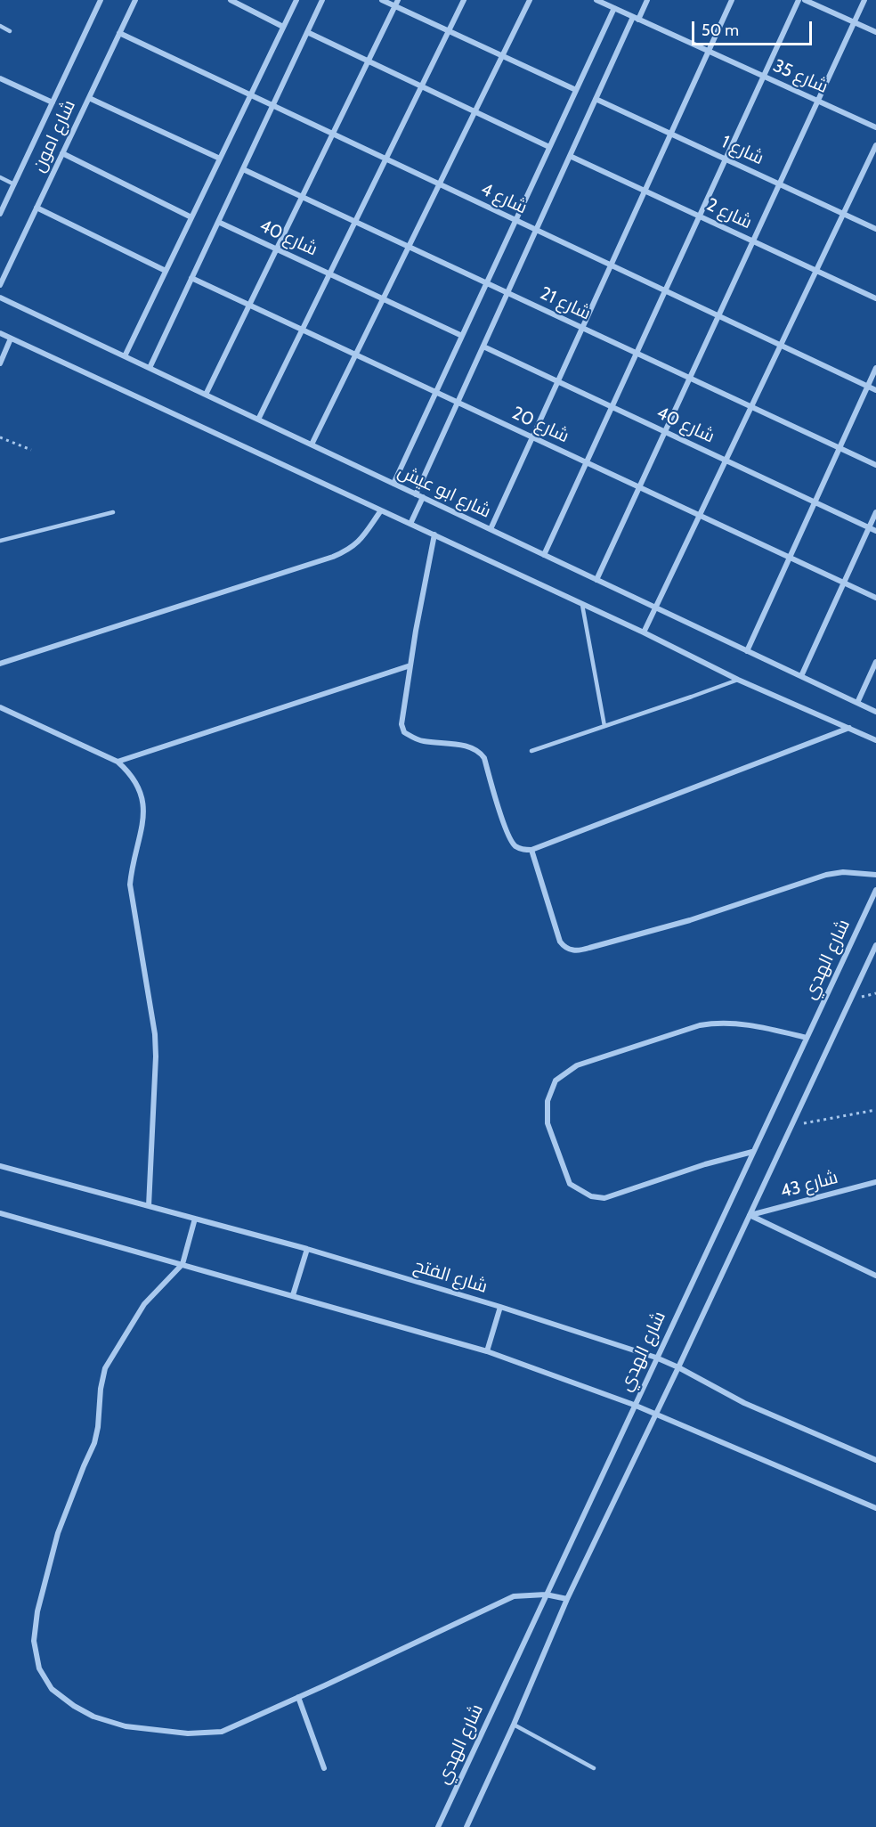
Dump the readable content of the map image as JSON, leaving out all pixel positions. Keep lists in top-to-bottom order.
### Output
{
  "streets": {
    "street": [
      "شارع 35",
      "شارع امون",
      "شارع 1",
      "شارع 4",
      "شارع 2",
      "شارع 40",
      "شارع 21",
      "شارع 20",
      "شارع ابو عيش",
      "شارع الهدي",
      "شارع 43",
      "شارع الفتح"
    ]
  },
  "crossings": [
    ["شارع امون", "شارع 4"],
    ["شارع الهدي", "شارع الفتح"]
  ],
  "scale_bar": "50 m"
}
